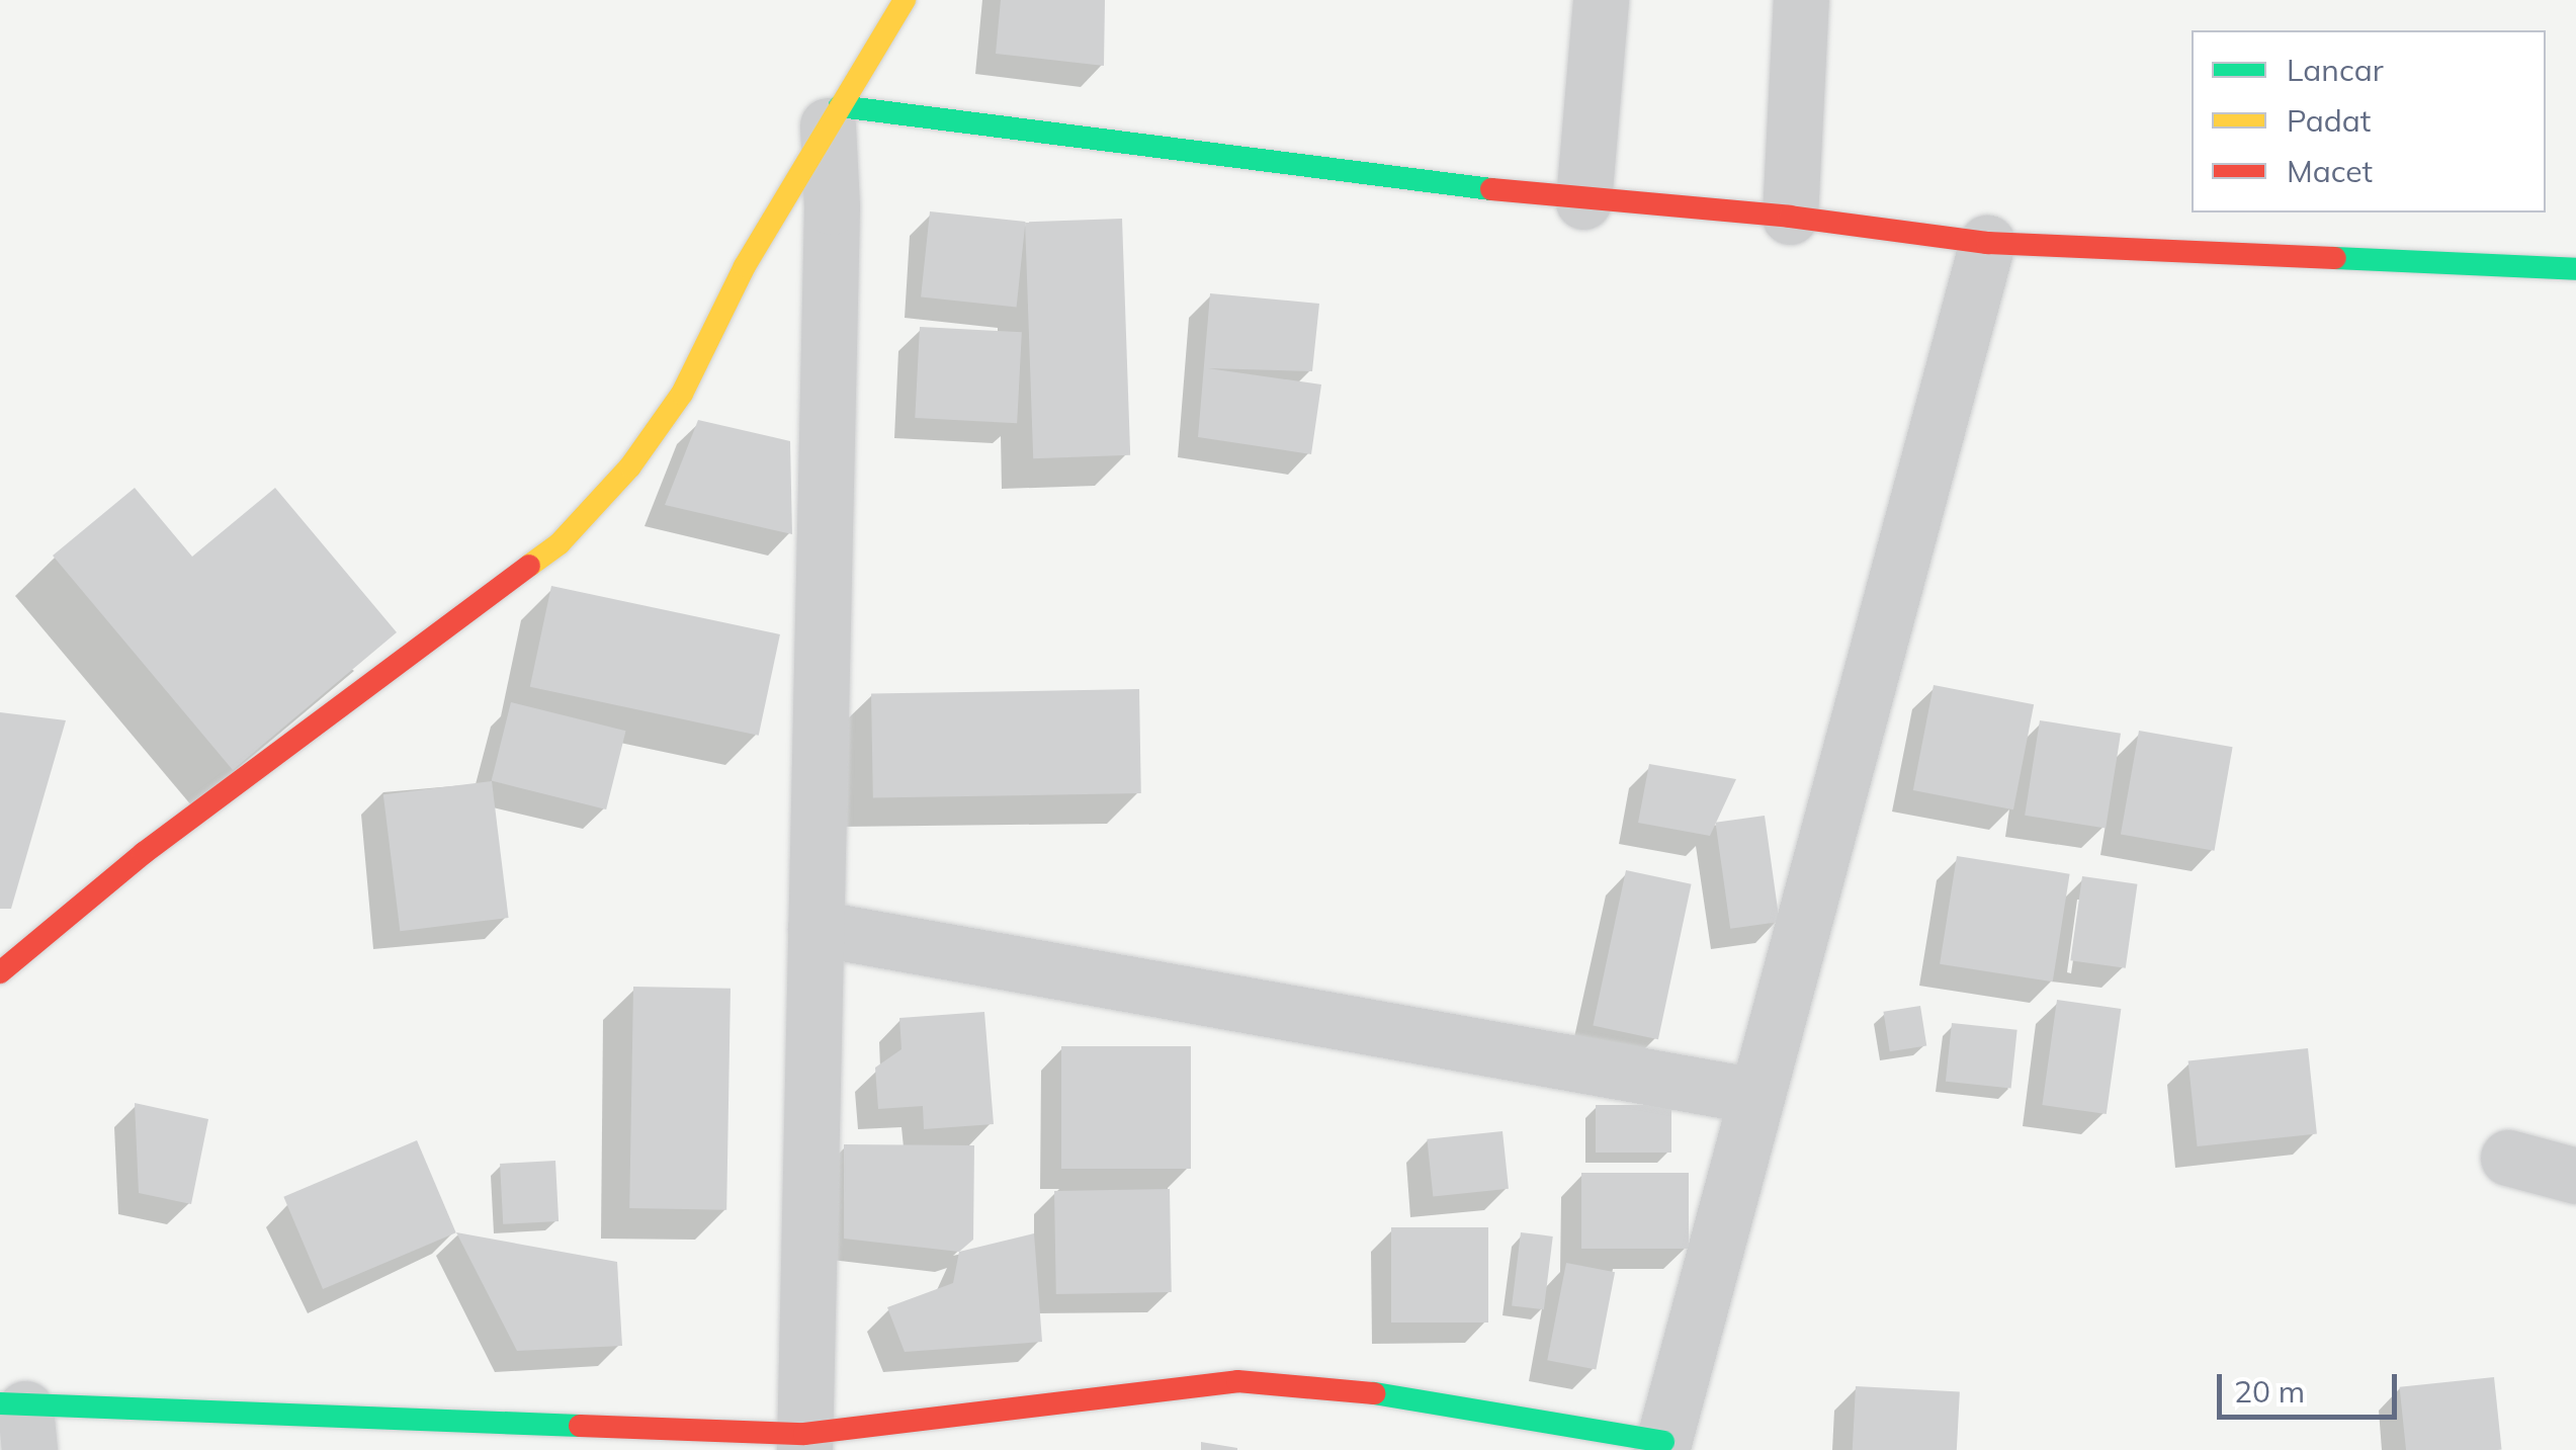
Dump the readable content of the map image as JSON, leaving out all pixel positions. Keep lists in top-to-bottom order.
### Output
{
  "legend": ["Lancar", "Padat", "Macet"],
  "scale_bar": "20 m"
}
